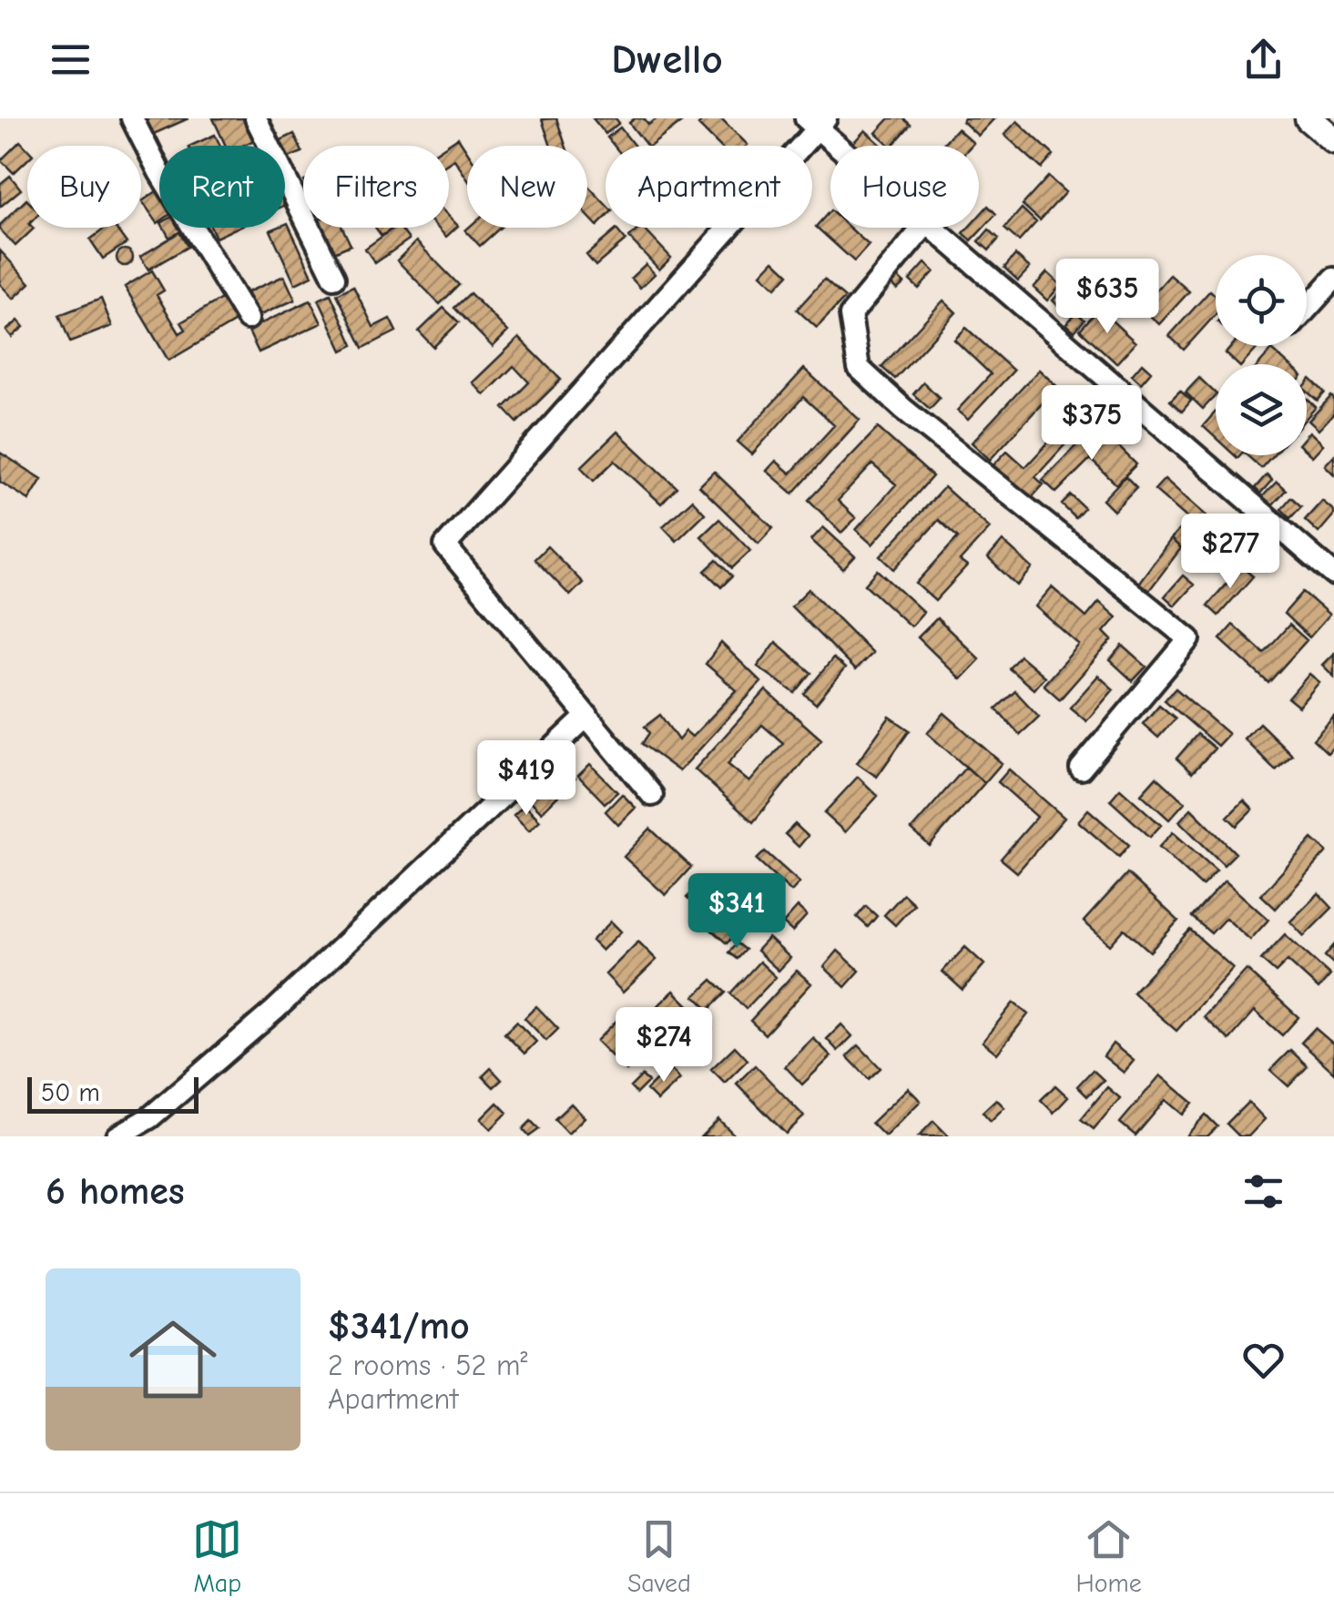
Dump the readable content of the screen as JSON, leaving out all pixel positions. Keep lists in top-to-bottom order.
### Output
{
  "scale_bar": "50 m",
  "page": {
    "header": "Dwello",
    "chip": [
      "Buy",
      "Rent",
      "Filters",
      "New",
      "Apartment",
      "House"
    ],
    "price": [
      "$635",
      "$375",
      "$277",
      "$419",
      "$341",
      "$274"
    ],
    "scale": "50 m",
    "heading": "6 homes",
    "list": [
      {
        "name": "$341/mo",
        "note": "2 rooms · 52 m² · Apartment"
      }
    ],
    "tabs": ["Map", "Saved", "Home"]
  }
}
